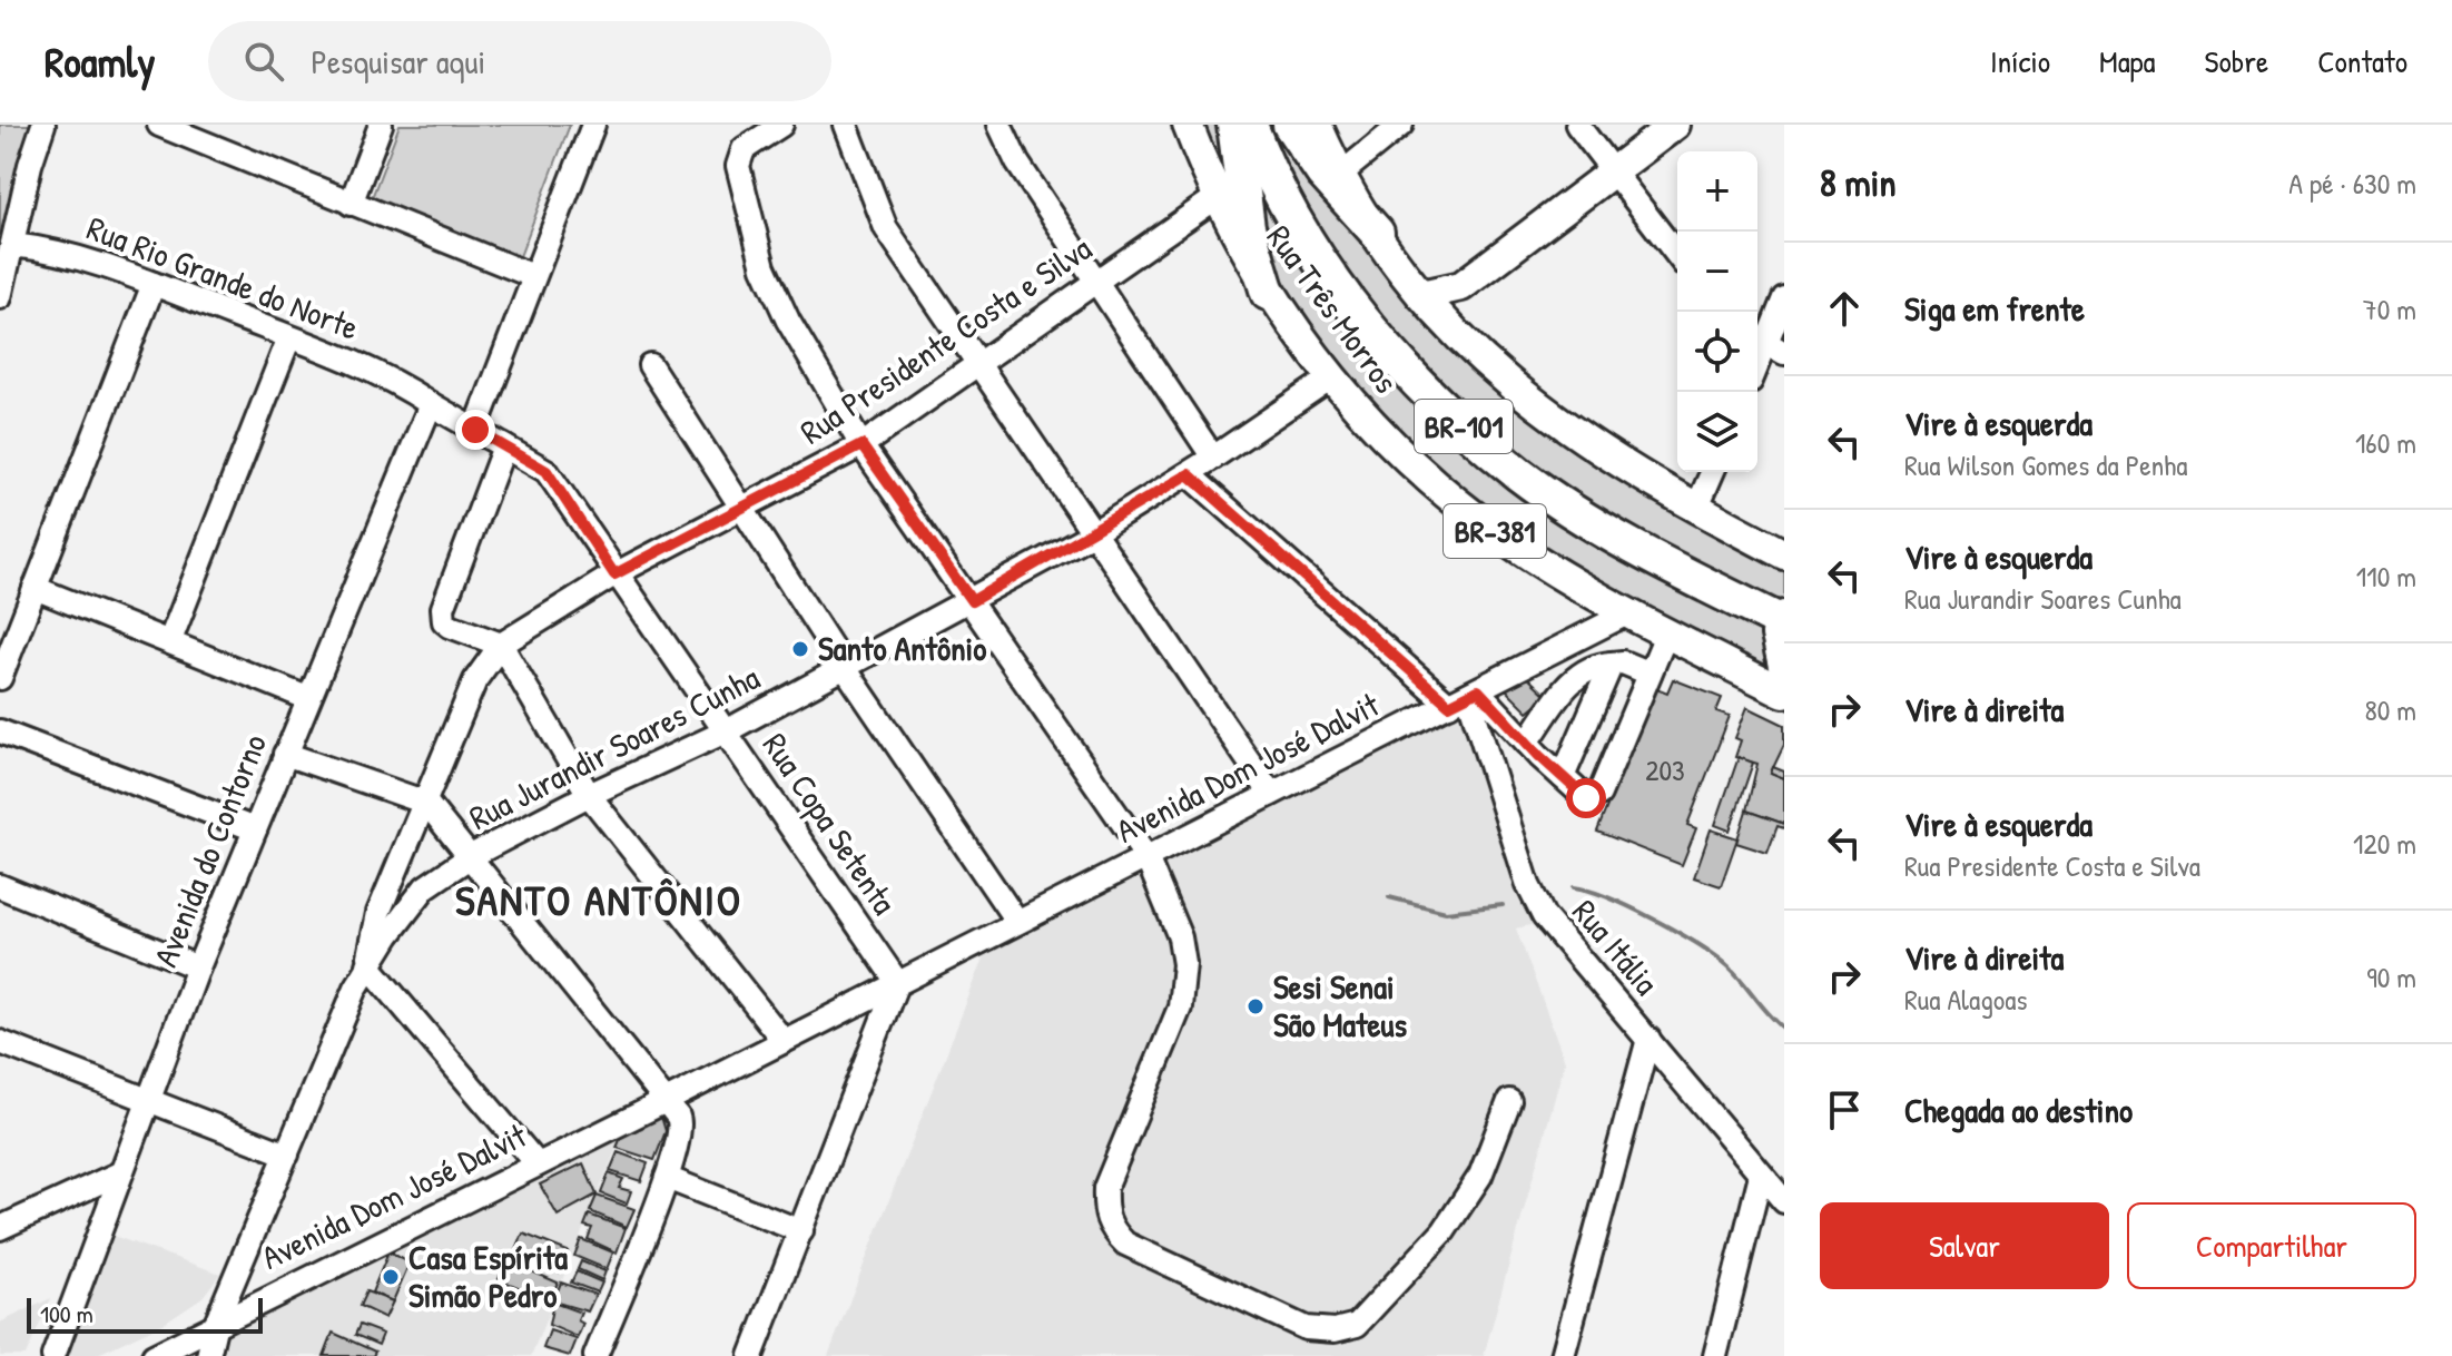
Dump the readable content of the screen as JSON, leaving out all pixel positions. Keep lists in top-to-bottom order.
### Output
{
  "streets": {
    "highway": ["BR-101"],
    "main road": ["Rua Três Morros", "BR-381"],
    "street": [
      "Rua Rio Grande do Norte",
      "Rua Presidente Costa e Silva",
      "Rua Jurandir Soares Cunha",
      "Avenida Dom José Dalvit",
      "Rua Copa Setenta",
      "Avenida do Contorno",
      "Rua Itália"
    ]
  },
  "crossings": [
    ["Rua Rio Grande do Norte", "Rua Copa Setenta"],
    ["Rua Rio Grande do Norte", "Avenida do Contorno"],
    ["Rua Três Morros", "Rua Presidente Costa e Silva"],
    ["Rua Três Morros", "Rua Jurandir Soares Cunha"],
    ["Rua Três Morros", "Avenida Dom José Dalvit"],
    ["Rua Presidente Costa e Silva", "Rua Jurandir Soares Cunha"],
    ["Rua Presidente Costa e Silva", "Rua Copa Setenta"],
    ["Rua Jurandir Soares Cunha", "Rua Copa Setenta"],
    ["Avenida Dom José Dalvit", "Rua Copa Setenta"],
    ["Avenida Dom José Dalvit", "Rua Itália"],
    ["Rua Copa Setenta", "Avenida do Contorno"]
  ],
  "districts": ["SANTO ANTÔNIO"],
  "places": ["Santo Antônio", "Sesi Senai São Mateus", "Casa Espírita Simão Pedro"],
  "house_numbers": ["203"],
  "scale_bar": "100 m",
  "page": {
    "header": "Roamly",
    "search": "Pesquisar aqui",
    "nav": [
      "Início",
      "Mapa",
      "Sobre",
      "Contato"
    ],
    "heading": ["8 min", "A pé · 630 m"],
    "map_buttons": ["+", "−"],
    "list": [
      ["Siga em frente", "70 m"],
      ["Vire à esquerda", "Rua Wilson Gomes da Penha", "160 m"],
      ["Vire à esquerda", "Rua Jurandir Soares Cunha", "110 m"],
      ["Vire à direita", "80 m"],
      ["Vire à esquerda", "Rua Presidente Costa e Silva", "120 m"],
      ["Vire à direita", "Rua Alagoas", "90 m"],
      "Chegada ao destino"
    ],
    "buttons": ["Salvar", "Compartilhar"],
    "scale": "100 m"
  }
}
